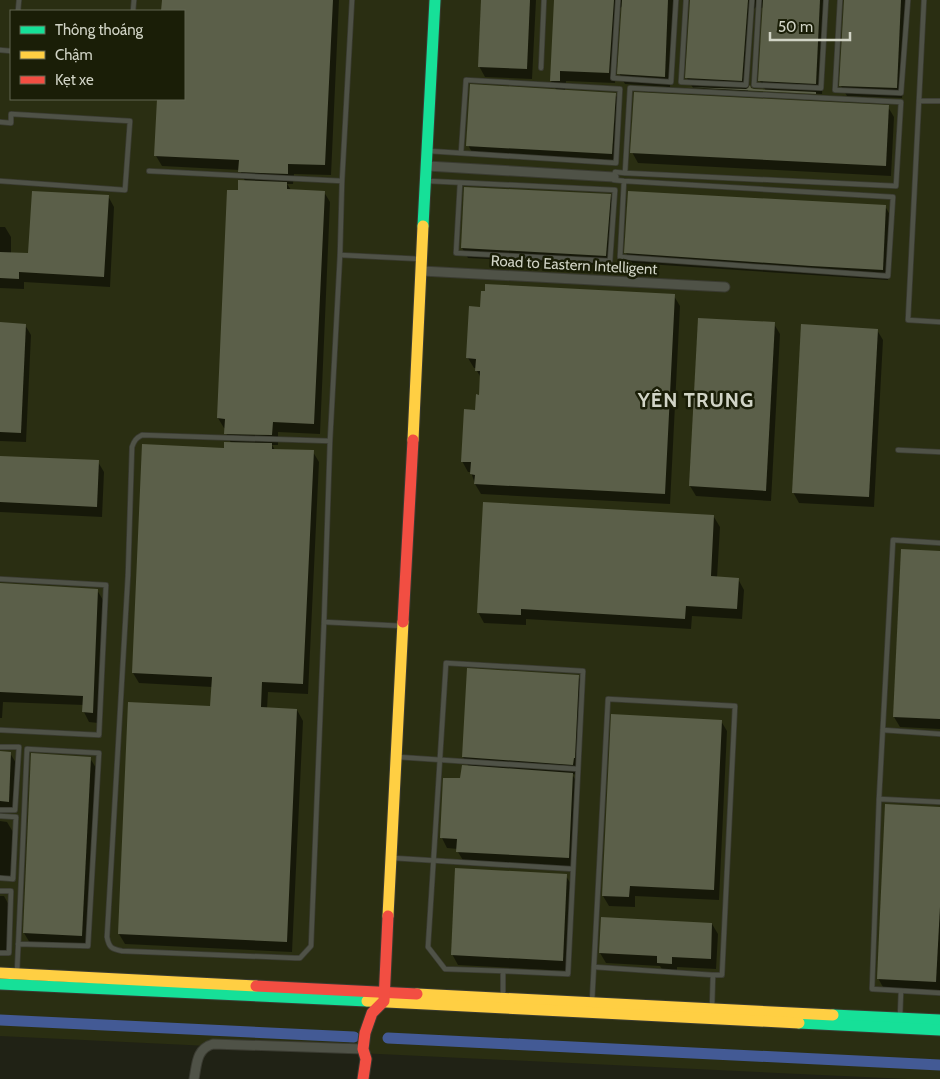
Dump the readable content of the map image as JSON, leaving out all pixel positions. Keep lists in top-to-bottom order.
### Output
{
  "streets": {
    "street": ["Road to Eastern Intelligent"]
  },
  "districts": ["YÊN TRUNG"],
  "legend": ["Thông thoáng", "Chậm", "Kẹt xe"],
  "scale_bar": "50 m"
}
